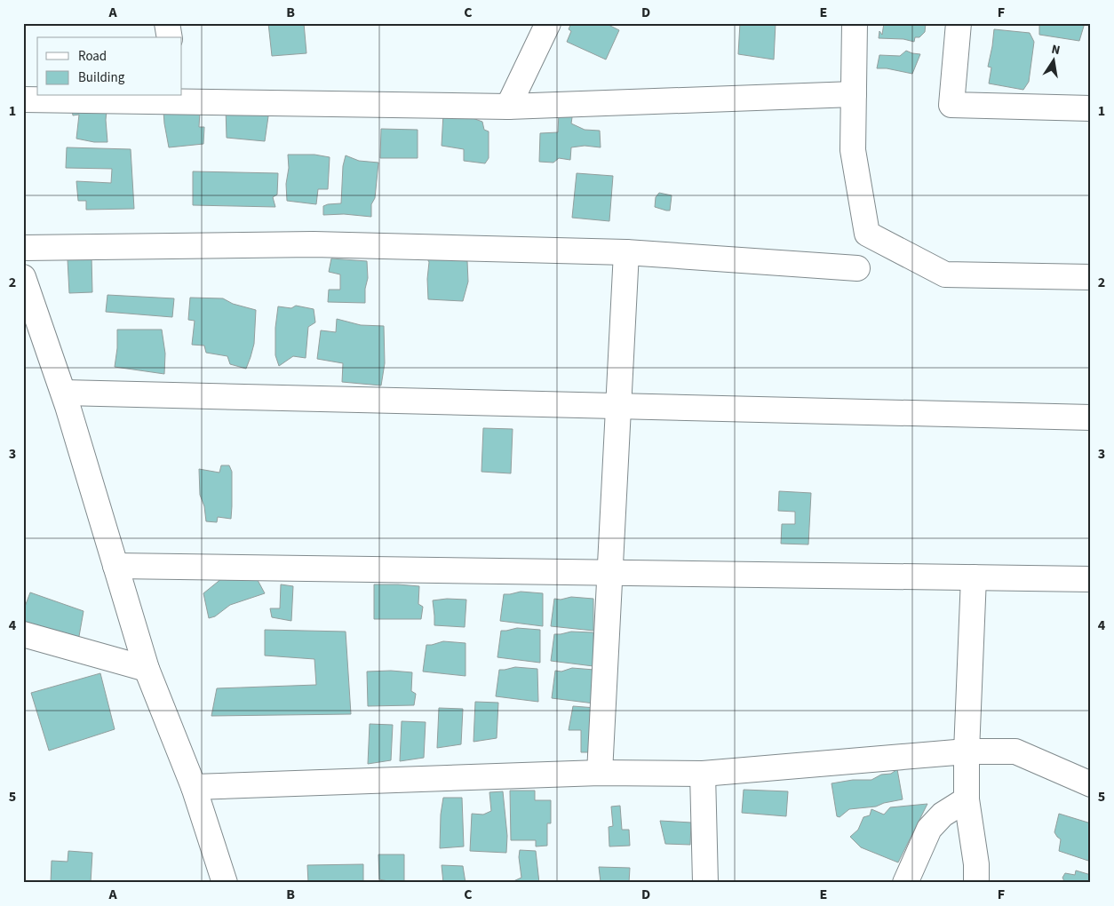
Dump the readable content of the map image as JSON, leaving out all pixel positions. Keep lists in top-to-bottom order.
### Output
{
  "legend": ["Road", "Building"],
  "north": "top",
  "grid": {
    "columns": [
      "A",
      "B",
      "C",
      "D",
      "E",
      "F"
    ],
    "rows": [
      "1",
      "2",
      "3",
      "4",
      "5"
    ]
  }
}
